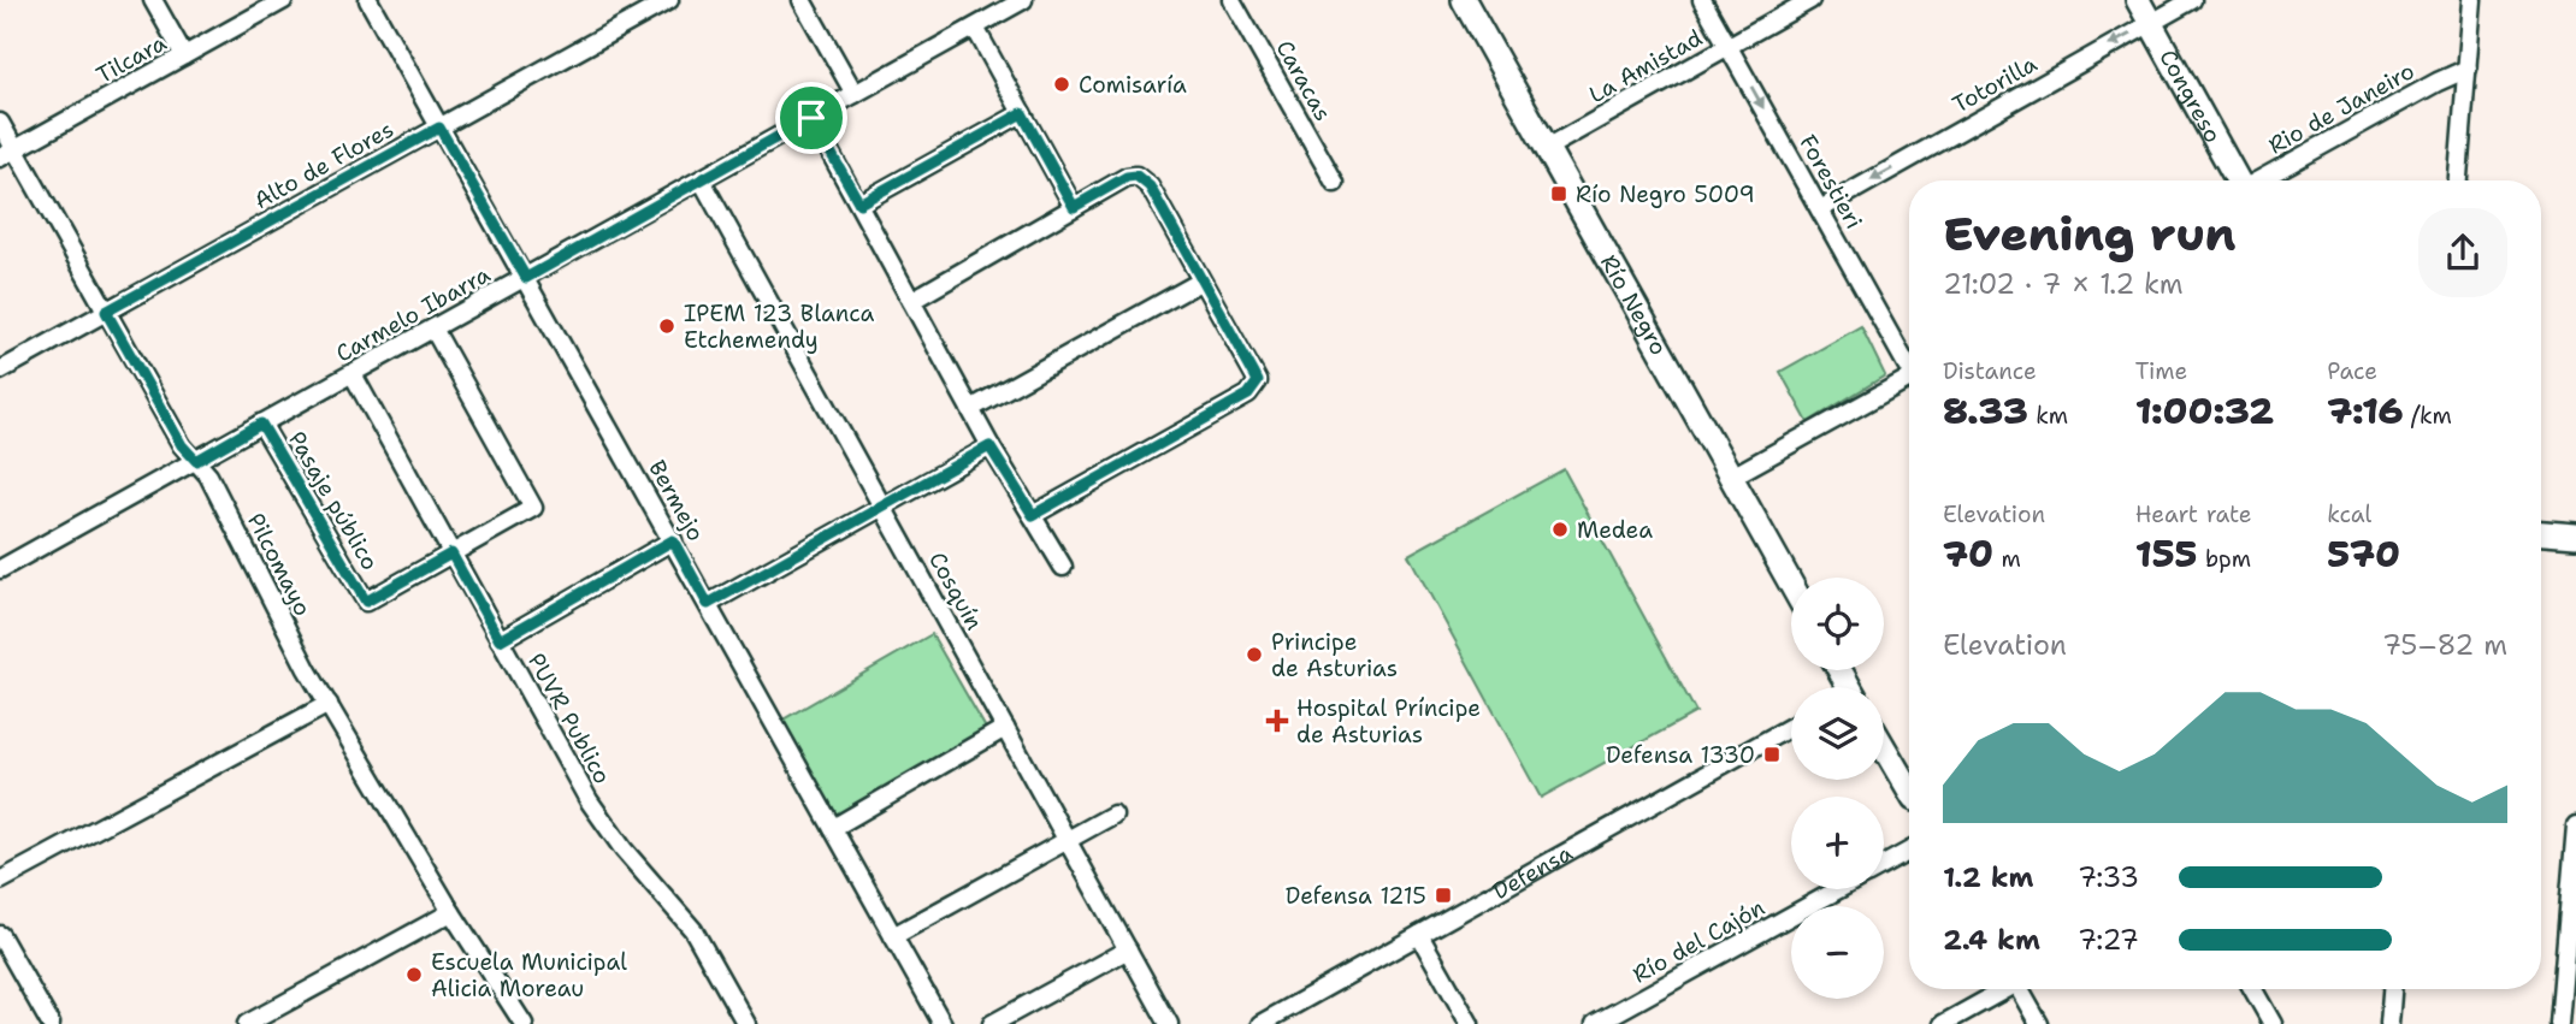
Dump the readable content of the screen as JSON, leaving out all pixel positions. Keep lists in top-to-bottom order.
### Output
{
  "streets": {
    "main road": ["Congreso", "Río Negro"],
    "street": [
      "Tilcara",
      "La Amistad",
      "Caracas",
      "Totorilla",
      "Rio de Janeiro",
      "Alto de Flores",
      "Forestieri",
      "Carmelo Ibarra",
      "Pasaje público",
      "Bermejo",
      "Pilcomayo",
      "Cosquín",
      "PUVR Publico",
      "Defensa",
      "Río del Cajón"
    ]
  },
  "crossings": [
    ["Tilcara", "Pilcomayo"],
    ["La Amistad", "Forestieri"],
    ["La Amistad", "Río Negro"],
    ["Totorilla", "Congreso"],
    ["Totorilla", "Forestieri"],
    ["Alto de Flores", "Bermejo"],
    ["Alto de Flores", "Pilcomayo"],
    ["Carmelo Ibarra", "Pasaje público"],
    ["Carmelo Ibarra", "Bermejo"],
    ["Carmelo Ibarra", "Pilcomayo"],
    ["Carmelo Ibarra", "Cosquín"],
    ["Carmelo Ibarra", "PUVR Publico"],
    ["Pasaje público", "PUVR Publico"]
  ],
  "one_way": ["Totorilla", "Forestieri"],
  "places": {
    "other": [
      "Comisaría",
      "IPEM 123 Blanca Etchemendy",
      "Medea",
      "Principe de Asturias",
      "Escuela Municipal Alicia Moreau"
    ],
    "transit": ["Río Negro 5009", "Defensa 1330", "Defensa 1215"],
    "health": ["Hospital Príncipe de Asturias"]
  },
  "page": {
    "heading": ["Evening run", "21:02 · 7 × 1.2 km"],
    "stats": [
      ["Distance", "8.33 km"],
      ["Time", "1:00:32"],
      ["Pace", "7:16 /km"],
      ["Elevation", "70 m"],
      ["Heart rate", "155 bpm"],
      ["kcal", "570"]
    ],
    "map_buttons": ["+", "−"],
    "chart": ["Elevation", "75–82 m"],
    "list": [
      {
        "name": "1.2 km",
        "note": "7:33"
      },
      {
        "name": "2.4 km",
        "note": "7:27"
      }
    ]
  }
}
